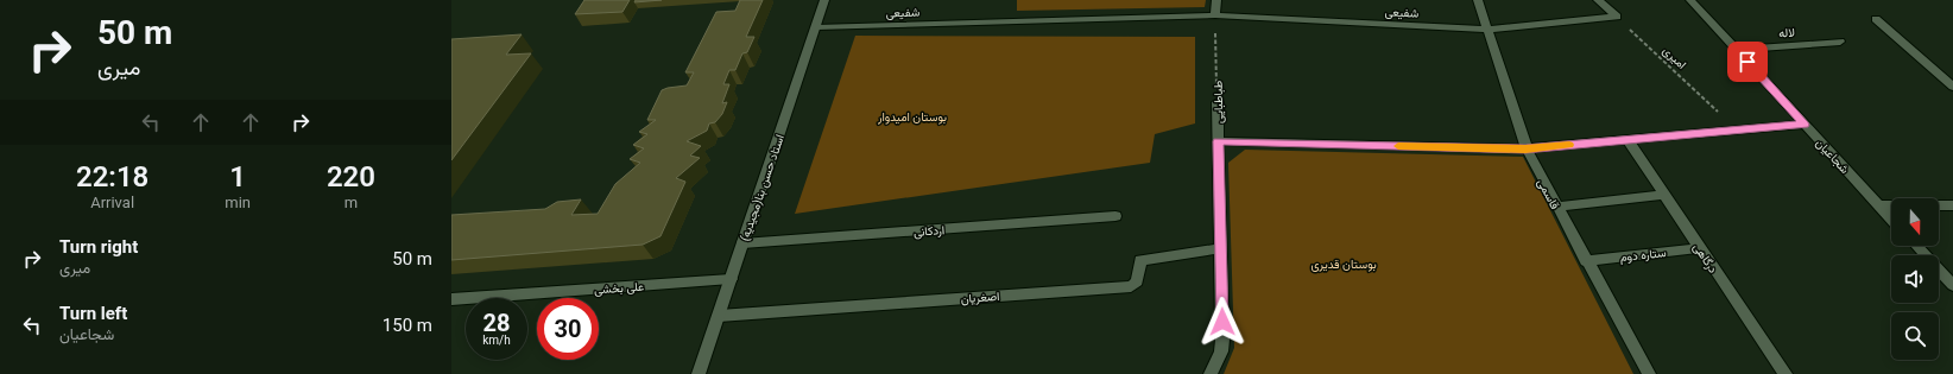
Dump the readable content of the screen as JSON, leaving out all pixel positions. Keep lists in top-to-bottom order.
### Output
{
  "streets": {
    "street": [
      "شفیعی",
      "لاله",
      "طباطبایی",
      "شجاعیان",
      "استاد حسن بنا(مجیدیه)",
      "قاسمی",
      "اردکانی",
      "ستاره دوم",
      "درگاهی",
      "علی بخشی",
      "اصغریان"
    ],
    "path": ["امیری"]
  },
  "crossings": [
    ["شفیعی", "امیری"],
    ["شفیعی", "طباطبایی"],
    ["شفیعی", "استاد حسن بنا(مجیدیه)"],
    ["شفیعی", "قاسمی"],
    ["لاله", "شجاعیان"],
    ["طباطبایی", "اصغریان"],
    ["استاد حسن بنا(مجیدیه)", "اردکانی"],
    ["استاد حسن بنا(مجیدیه)", "علی بخشی"],
    ["استاد حسن بنا(مجیدیه)", "اصغریان"],
    ["قاسمی", "ستاره دوم"],
    ["ستاره دوم", "درگاهی"]
  ],
  "parks": ["بوستان امیدوار", "بوستان قدیری"],
  "north": "bottom",
  "page": {
    "turn": ["50 m", "میری"],
    "eta": [
      "22:18",
      "Arrival",
      "1",
      "min",
      "220",
      "m"
    ],
    "list": [
      {
        "name": "Turn right",
        "note": "میری",
        "value": "50 m"
      },
      {
        "name": "Turn left",
        "note": "شجاعیان",
        "value": "150 m"
      }
    ],
    "speed": "28 km/h",
    "limit": "30"
  }
}
